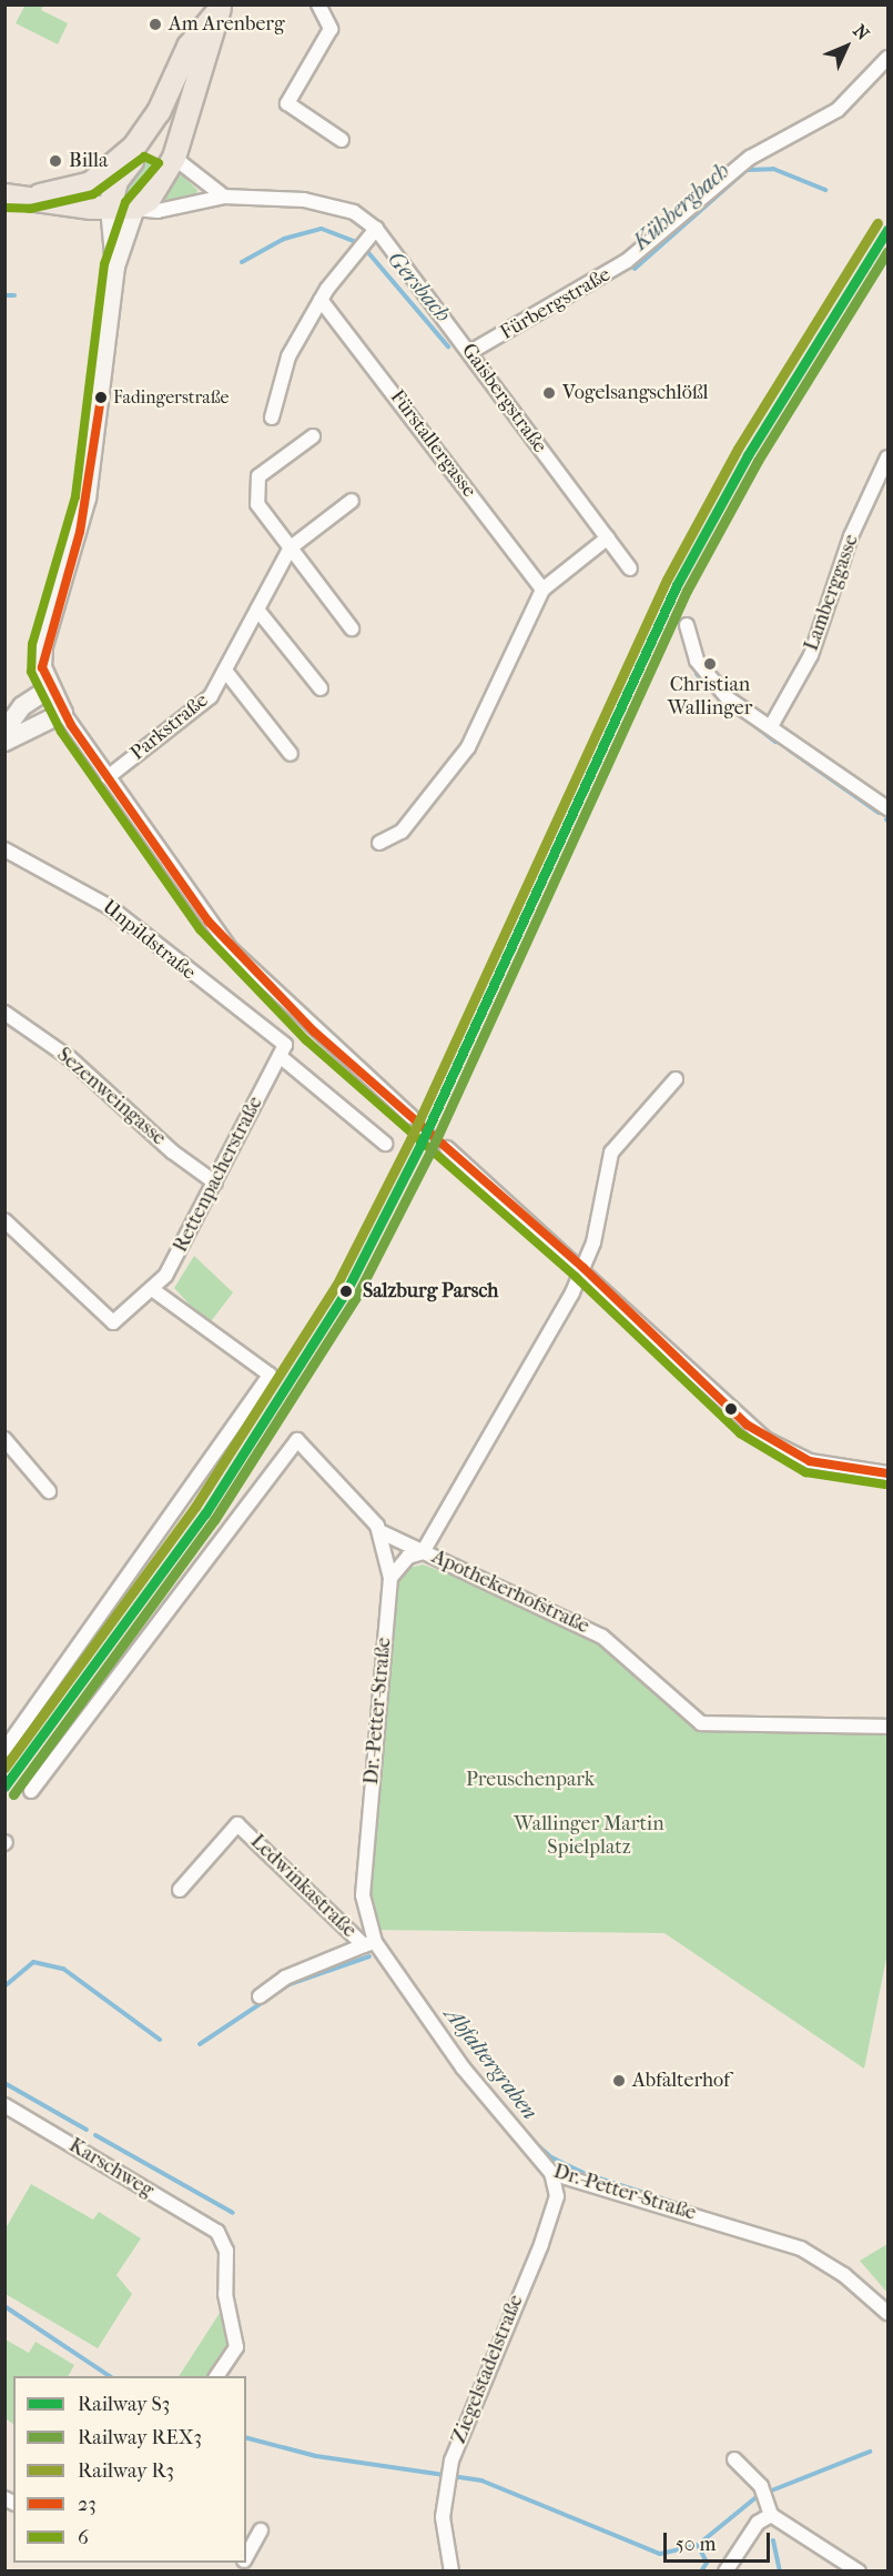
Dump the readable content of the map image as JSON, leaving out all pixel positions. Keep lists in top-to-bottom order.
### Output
{
  "streets": {
    "main road": ["Gaisbergstraße"],
    "street": [
      "Fürbergstraße",
      "Fürstallergasse",
      "Lamberggasse",
      "Parkstraße",
      "Unpildstraße",
      "Sezenweingasse",
      "Rettenpacherstraße",
      "Apothekerhofstraße",
      "Dr.-Petter-Straße",
      "Ledwinkastraße",
      "Karschweg",
      "Ziegelstadelstraße"
    ]
  },
  "crossings": [
    ["Fürbergstraße", "Gaisbergstraße"],
    ["Unpildstraße", "Rettenpacherstraße"],
    ["Sezenweingasse", "Rettenpacherstraße"],
    ["Apothekerhofstraße", "Dr.-Petter-Straße"],
    ["Dr.-Petter-Straße", "Ledwinkastraße"],
    ["Dr.-Petter-Straße", "Ziegelstadelstraße"]
  ],
  "water": ["Kühbergbach", "Gersbach", "Abfaltergraben"],
  "parks": ["Preuschenpark", "Wallinger Martin Spielplatz"],
  "places": [
    "Am Arenberg",
    "Billa",
    "Vogelsangschlößl",
    "Fadingerstraße",
    "Christian Wallinger",
    "Salzburg Parsch",
    "Abfalterhof"
  ],
  "lines": [
    "transit line 6",
    "rail line R3",
    "rail line S3",
    "rail line REX3",
    "transit line 23"
  ],
  "legend": [
    "Railway S3",
    "Railway REX3",
    "Railway R3",
    "23",
    "6"
  ],
  "scale_bar": "50 m",
  "north": "top right"
}
